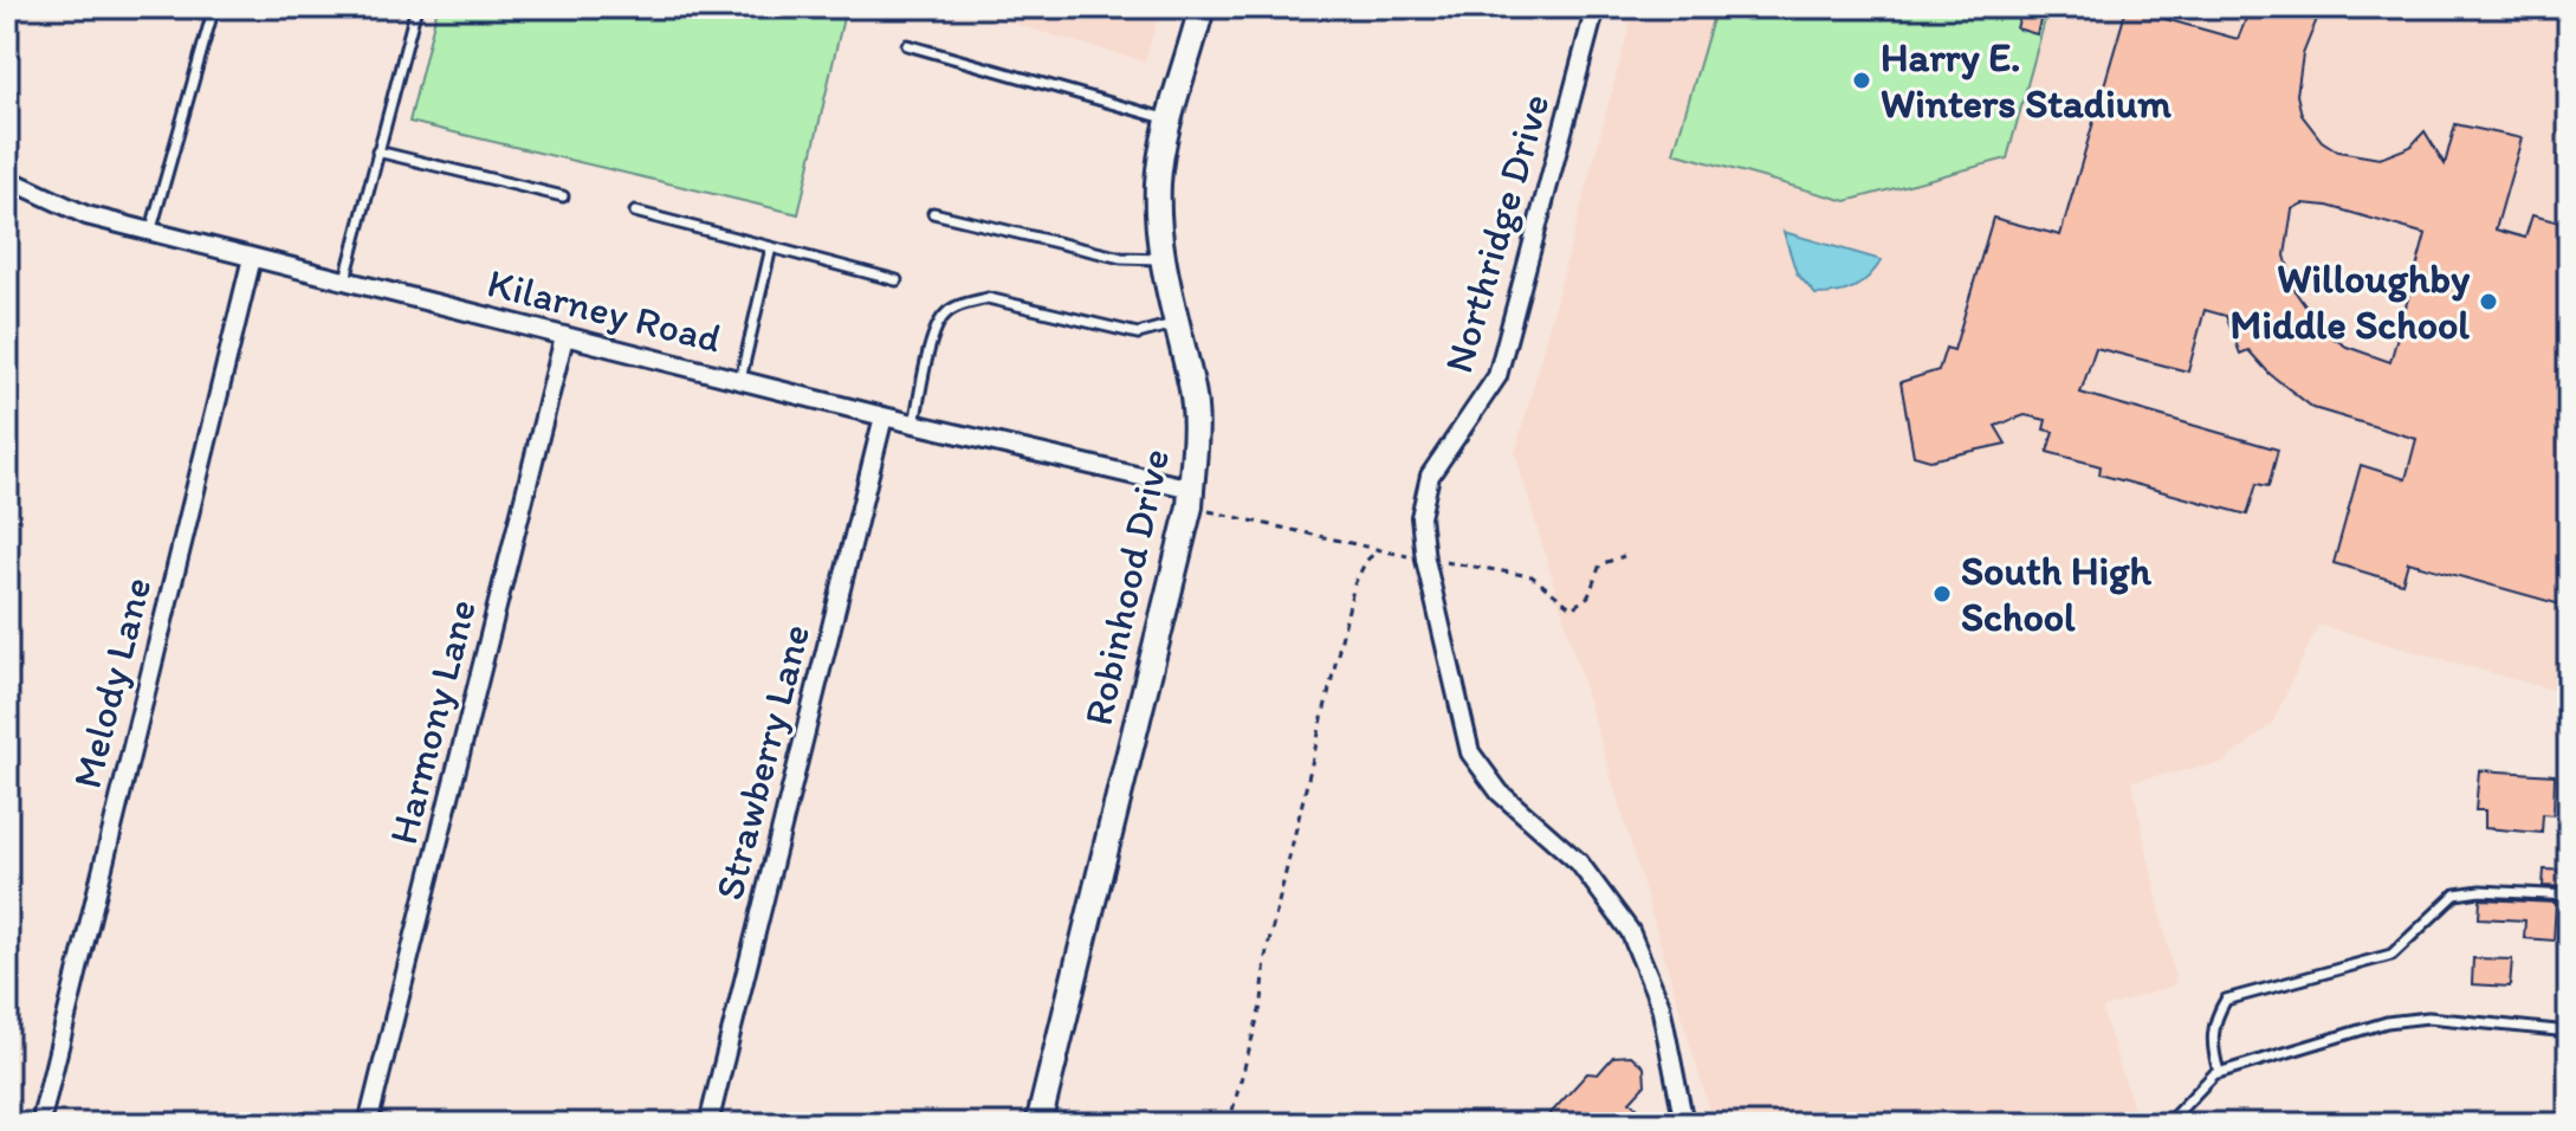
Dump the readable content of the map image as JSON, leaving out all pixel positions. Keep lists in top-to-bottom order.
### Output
{
  "streets": {
    "street": [
      "Northridge Drive",
      "Kilarney Road",
      "Robinhood Drive",
      "Melody Lane",
      "Harmony Lane",
      "Strawberry Lane"
    ]
  },
  "crossings": [
    ["Kilarney Road", "Robinhood Drive"],
    ["Kilarney Road", "Melody Lane"],
    ["Kilarney Road", "Harmony Lane"],
    ["Kilarney Road", "Strawberry Lane"]
  ],
  "places": ["Harry E. Winters Stadium", "Willoughby Middle School", "South High School"]
}
